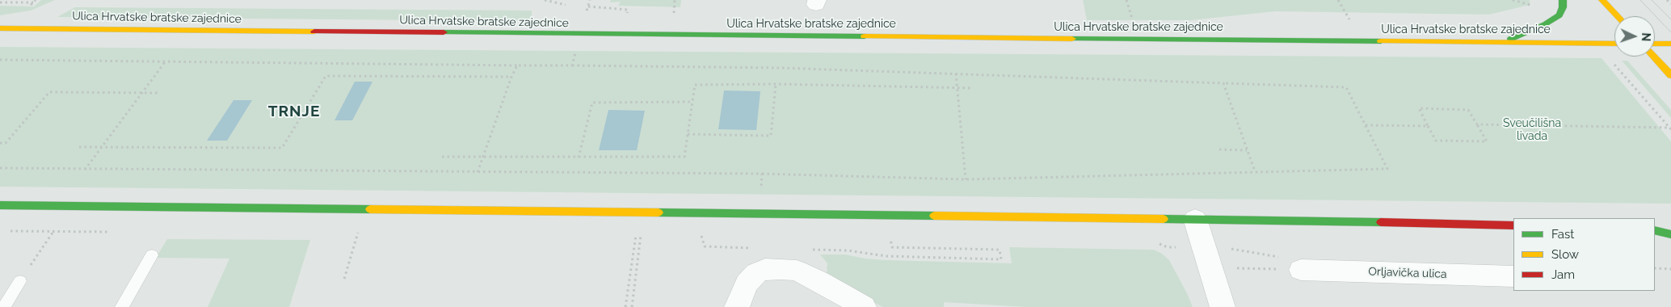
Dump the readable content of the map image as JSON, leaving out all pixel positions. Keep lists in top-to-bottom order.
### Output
{
  "streets": {
    "main road": ["Ulica Hrvatske bratske zajednice"],
    "street": ["Orljavička ulica"]
  },
  "districts": ["TRNJE"],
  "parks": ["Sveučilišna livada"],
  "legend": ["Fast", "Slow", "Jam"],
  "north": "right"
}
